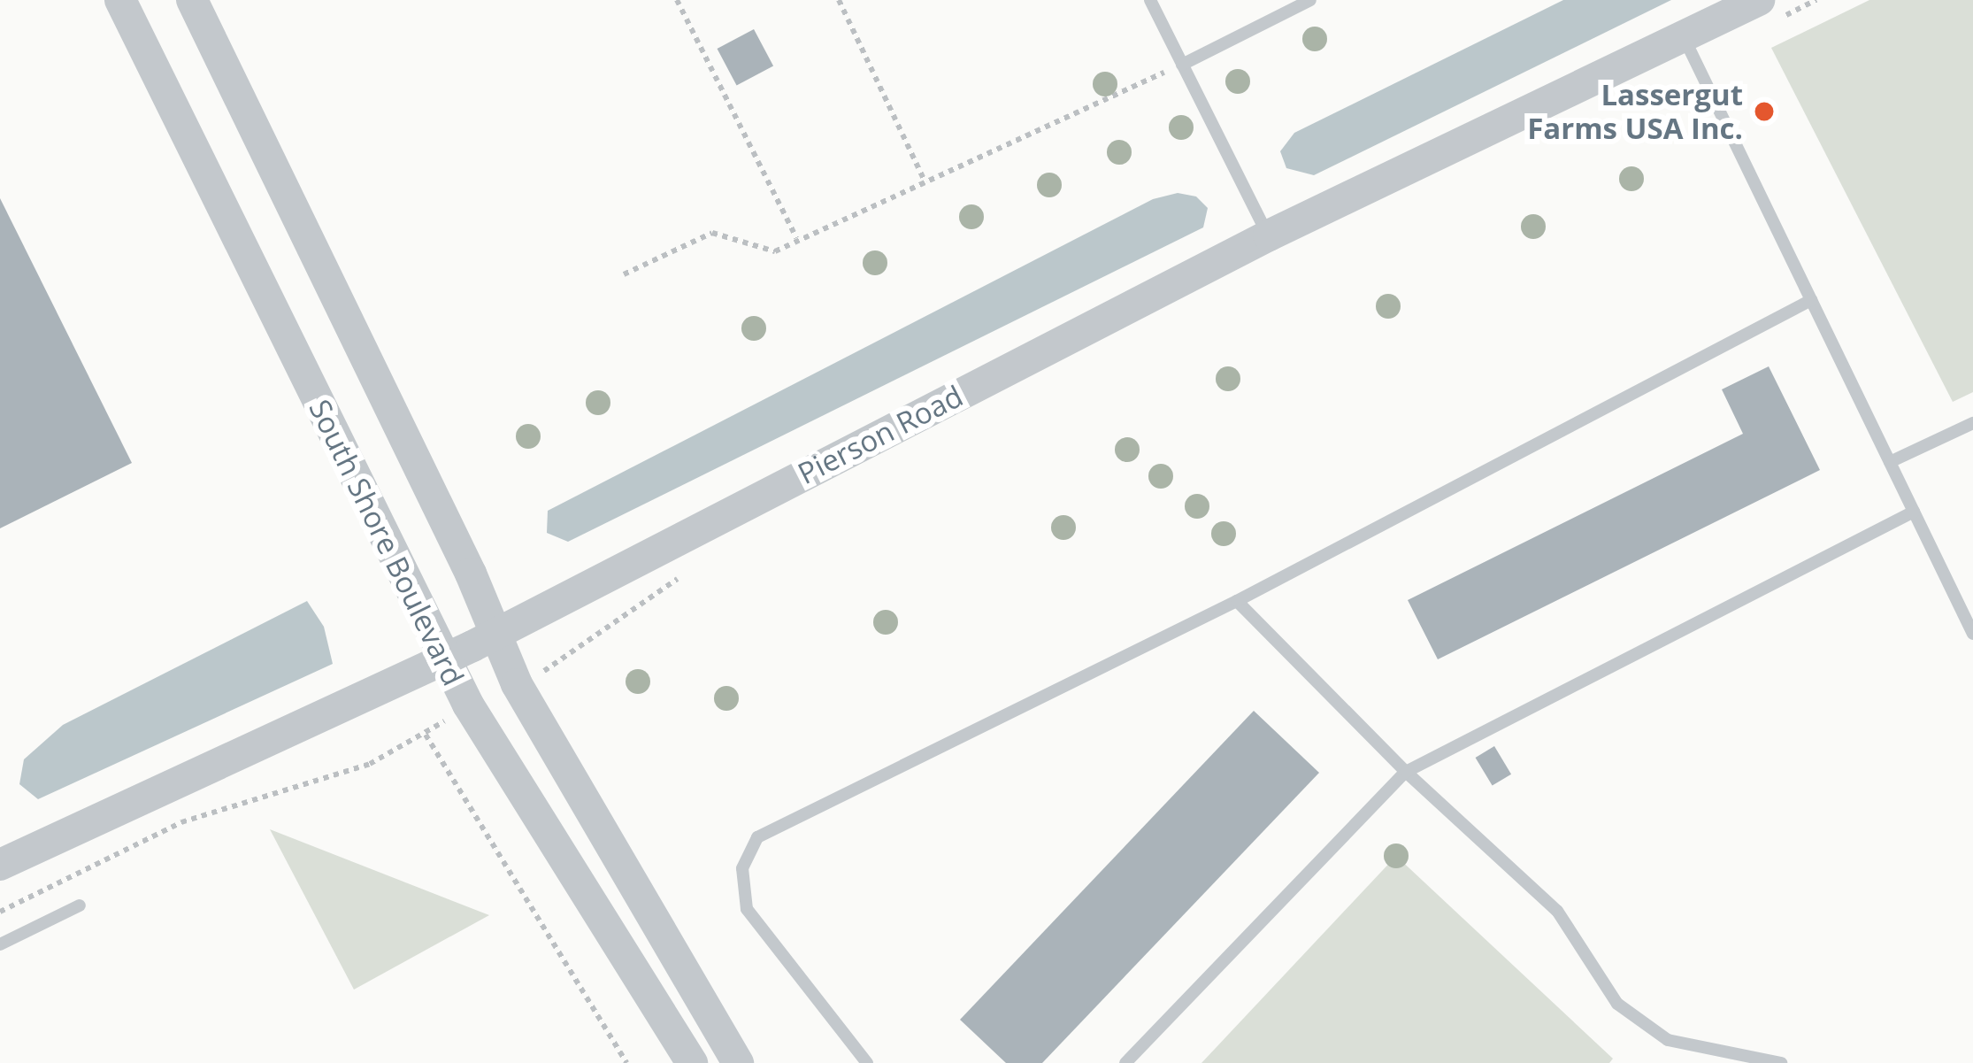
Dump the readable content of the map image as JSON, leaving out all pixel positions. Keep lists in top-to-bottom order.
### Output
{
  "streets": {
    "street": ["Pierson Road", "South Shore Boulevard"]
  },
  "crossings": [
    ["Pierson Road", "South Shore Boulevard"]
  ],
  "places": ["Lassergut Farms USA Inc."]
}
